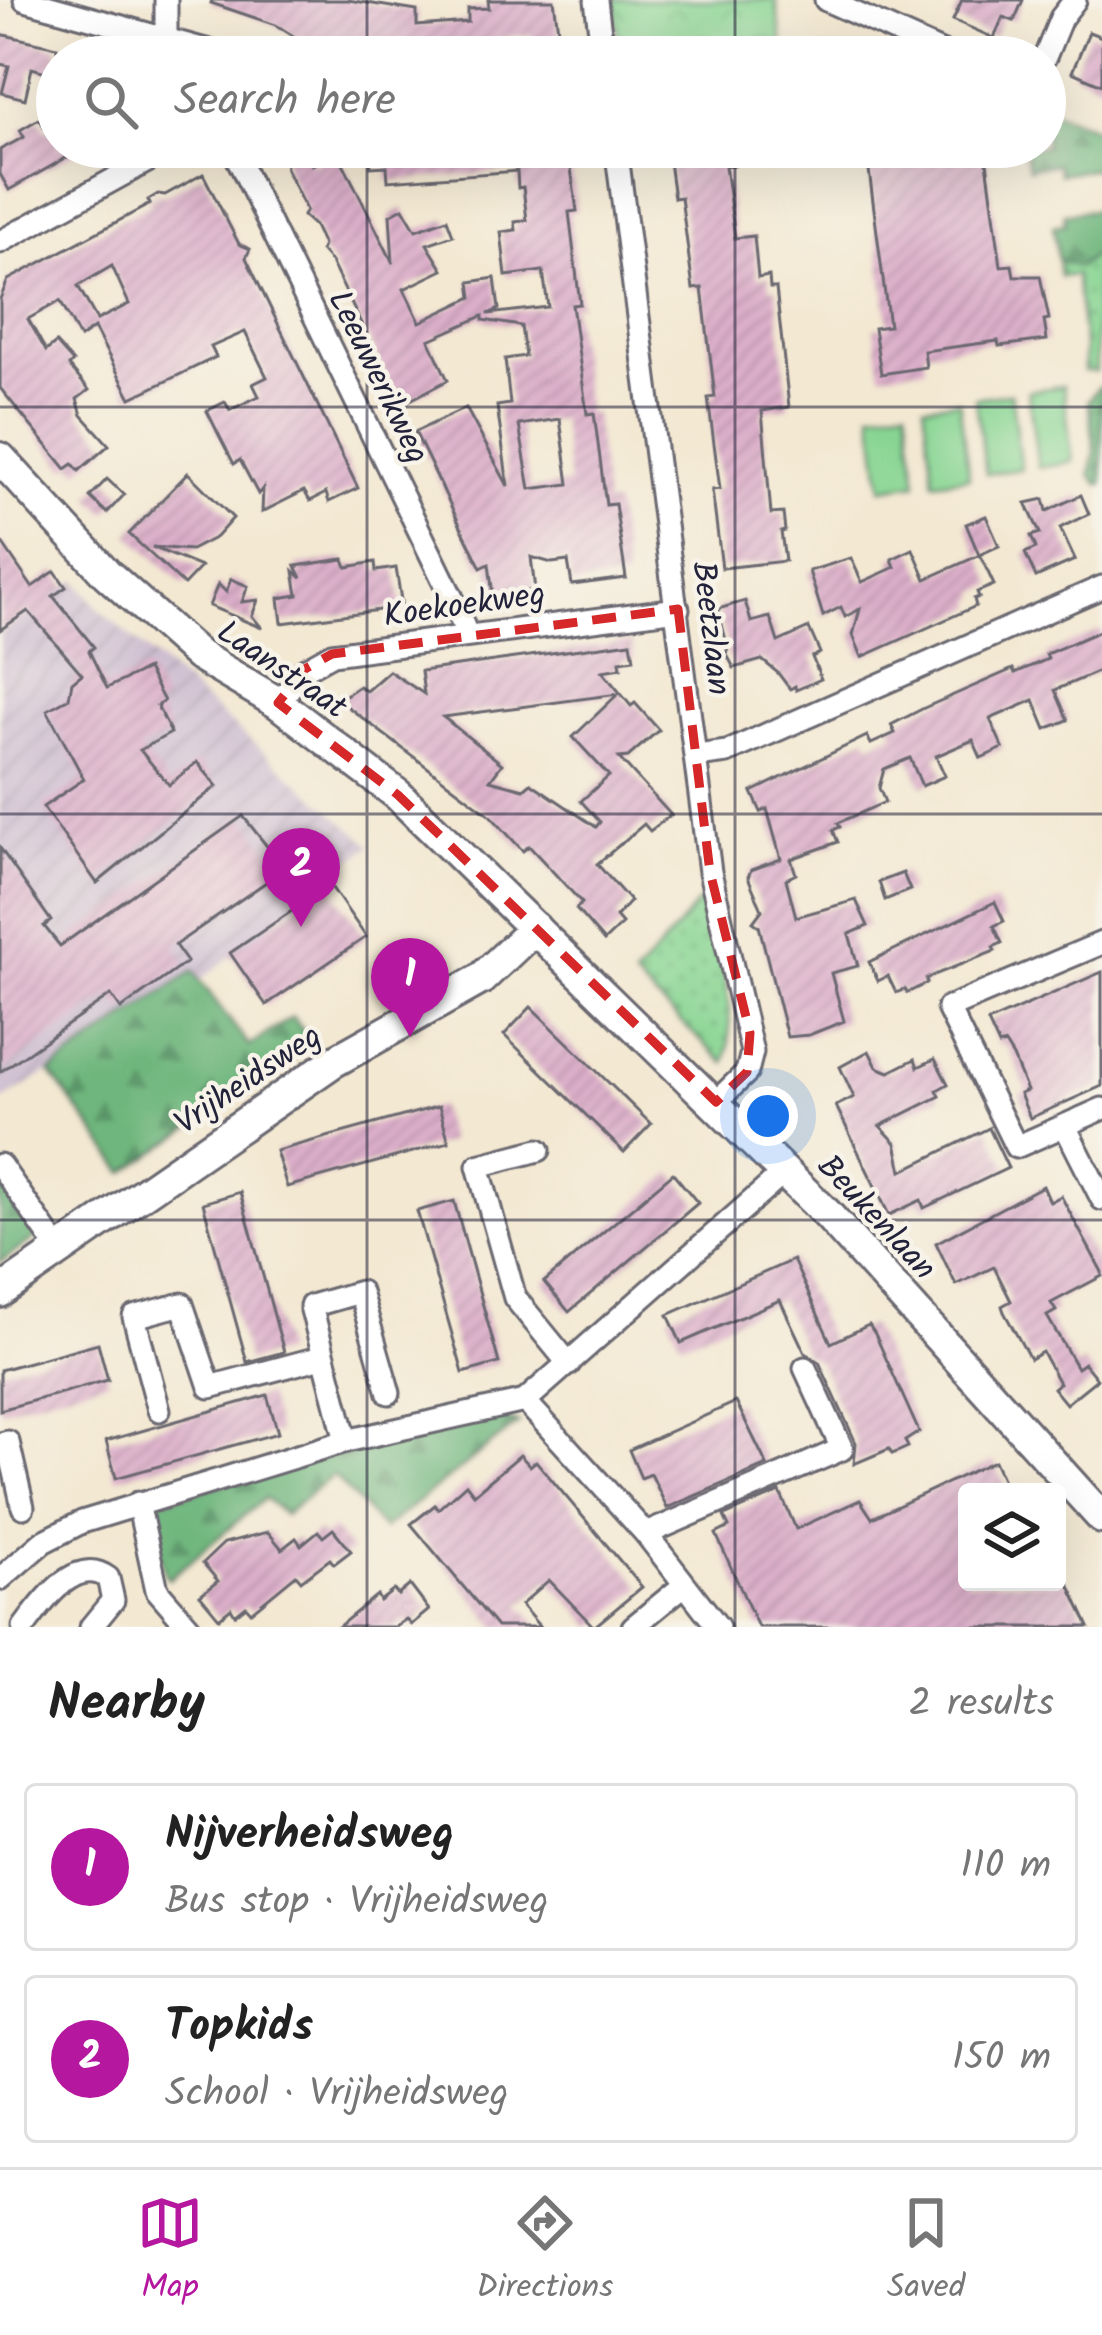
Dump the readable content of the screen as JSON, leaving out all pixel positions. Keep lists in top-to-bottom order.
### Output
{
  "streets": {
    "street": [
      "Leeuwerikweg",
      "Koekoekweg",
      "Beetzlaan",
      "Laanstraat",
      "Vrijheidsweg",
      "Beukenlaan"
    ]
  },
  "crossings": [
    ["Leeuwerikweg", "Koekoekweg"],
    ["Koekoekweg", "Beetzlaan"],
    ["Koekoekweg", "Laanstraat"],
    ["Beetzlaan", "Beukenlaan"],
    ["Laanstraat", "Vrijheidsweg"],
    ["Laanstraat", "Beukenlaan"],
    ["Vrijheidsweg", "Beukenlaan"]
  ],
  "page": {
    "search": "Search here",
    "pins": ["2", "1"],
    "heading": ["Nearby", "2 results"],
    "list": [
      {
        "mark": "1",
        "name": "Nijverheidsweg",
        "note": "Bus stop · Vrijheidsweg",
        "value": "110 m"
      },
      {
        "mark": "2",
        "name": "Topkids",
        "note": "School · Vrijheidsweg",
        "value": "150 m"
      }
    ],
    "nav": ["Map", "Directions", "Saved"]
  }
}
